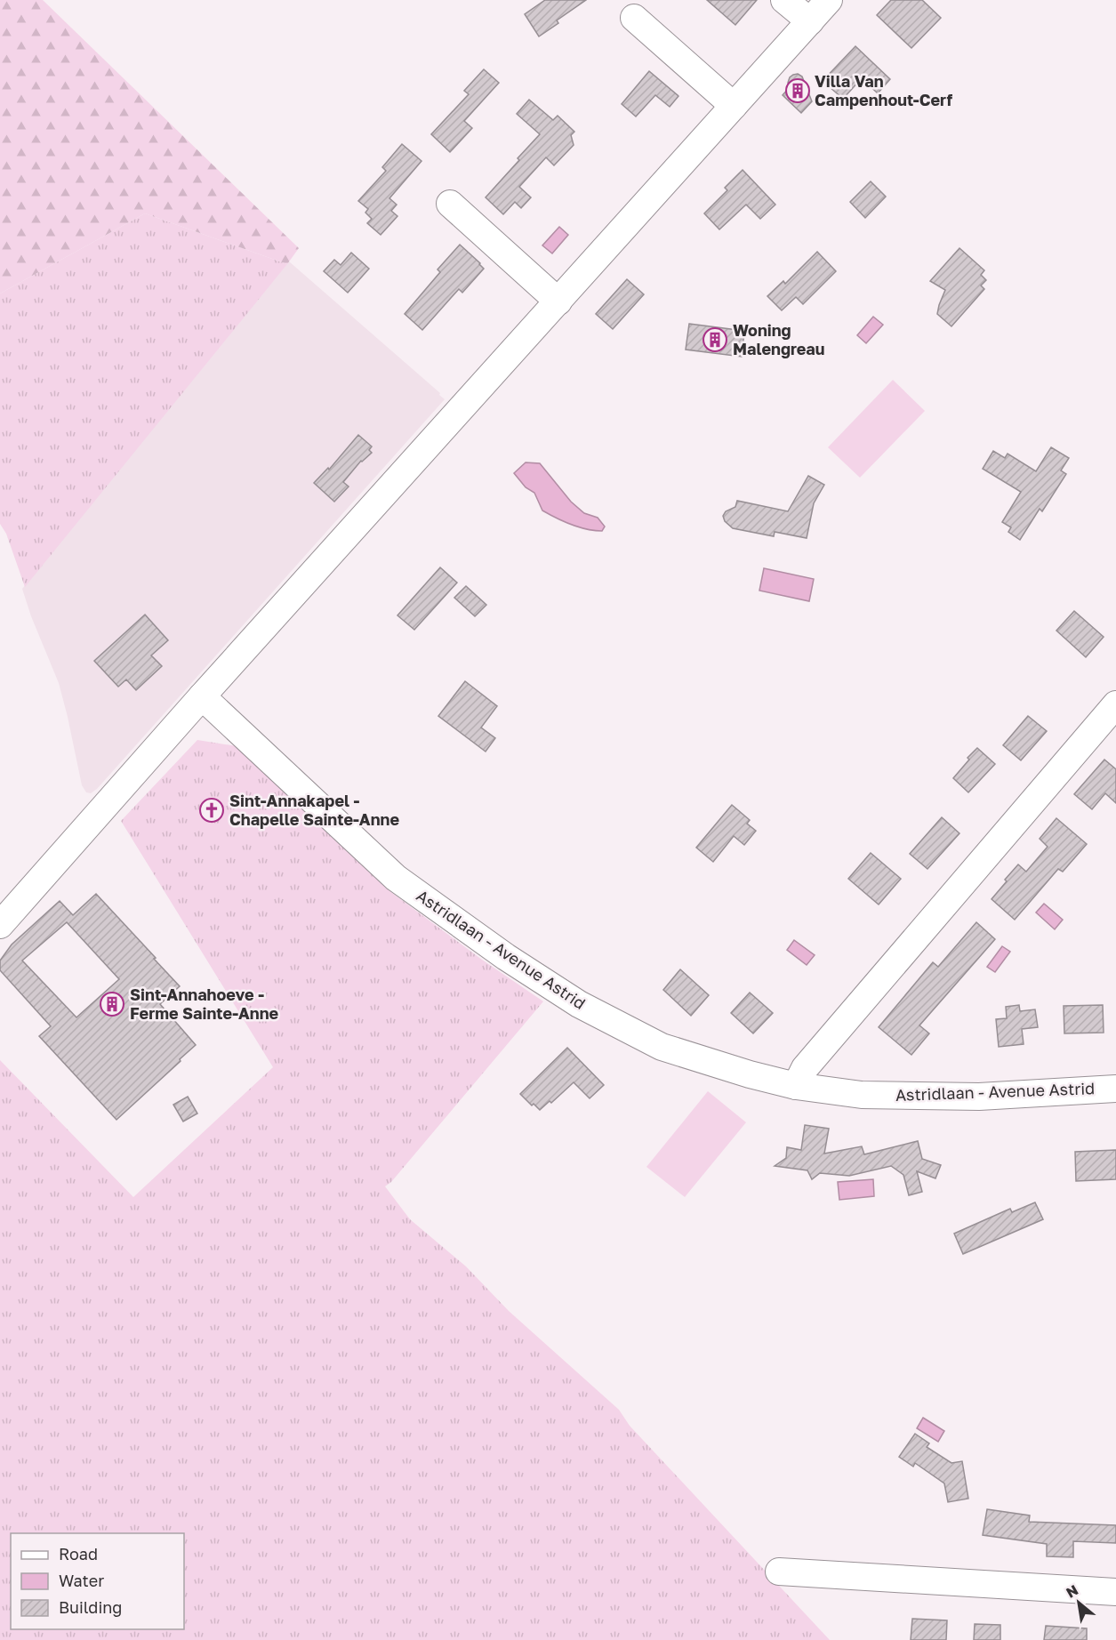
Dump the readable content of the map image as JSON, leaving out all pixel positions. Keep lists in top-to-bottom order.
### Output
{
  "streets": {
    "street": ["Astridlaan - Avenue Astrid"]
  },
  "places": {
    "building": ["Villa Van Campenhout-Cerf", "Woning Malengreau", "Sint-Annahoeve - Ferme Sainte-Anne"],
    "church": ["Sint-Annakapel - Chapelle Sainte-Anne"]
  },
  "legend": ["Road", "Water", "Building"],
  "north": "top left"
}
